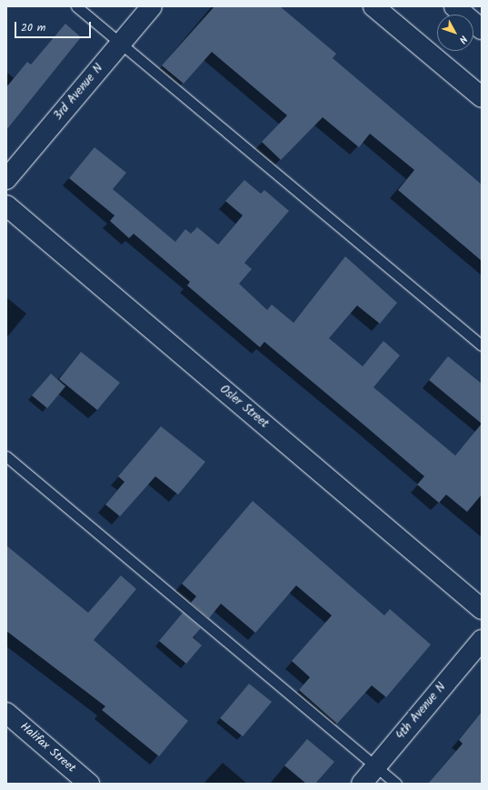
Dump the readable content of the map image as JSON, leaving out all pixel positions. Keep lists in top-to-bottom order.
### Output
{
  "streets": {
    "street": [
      "3rd Avenue N",
      "Osler Street",
      "4th Avenue N",
      "Halifax Street"
    ]
  },
  "scale_bar": "20 m",
  "north": "bottom right"
}
